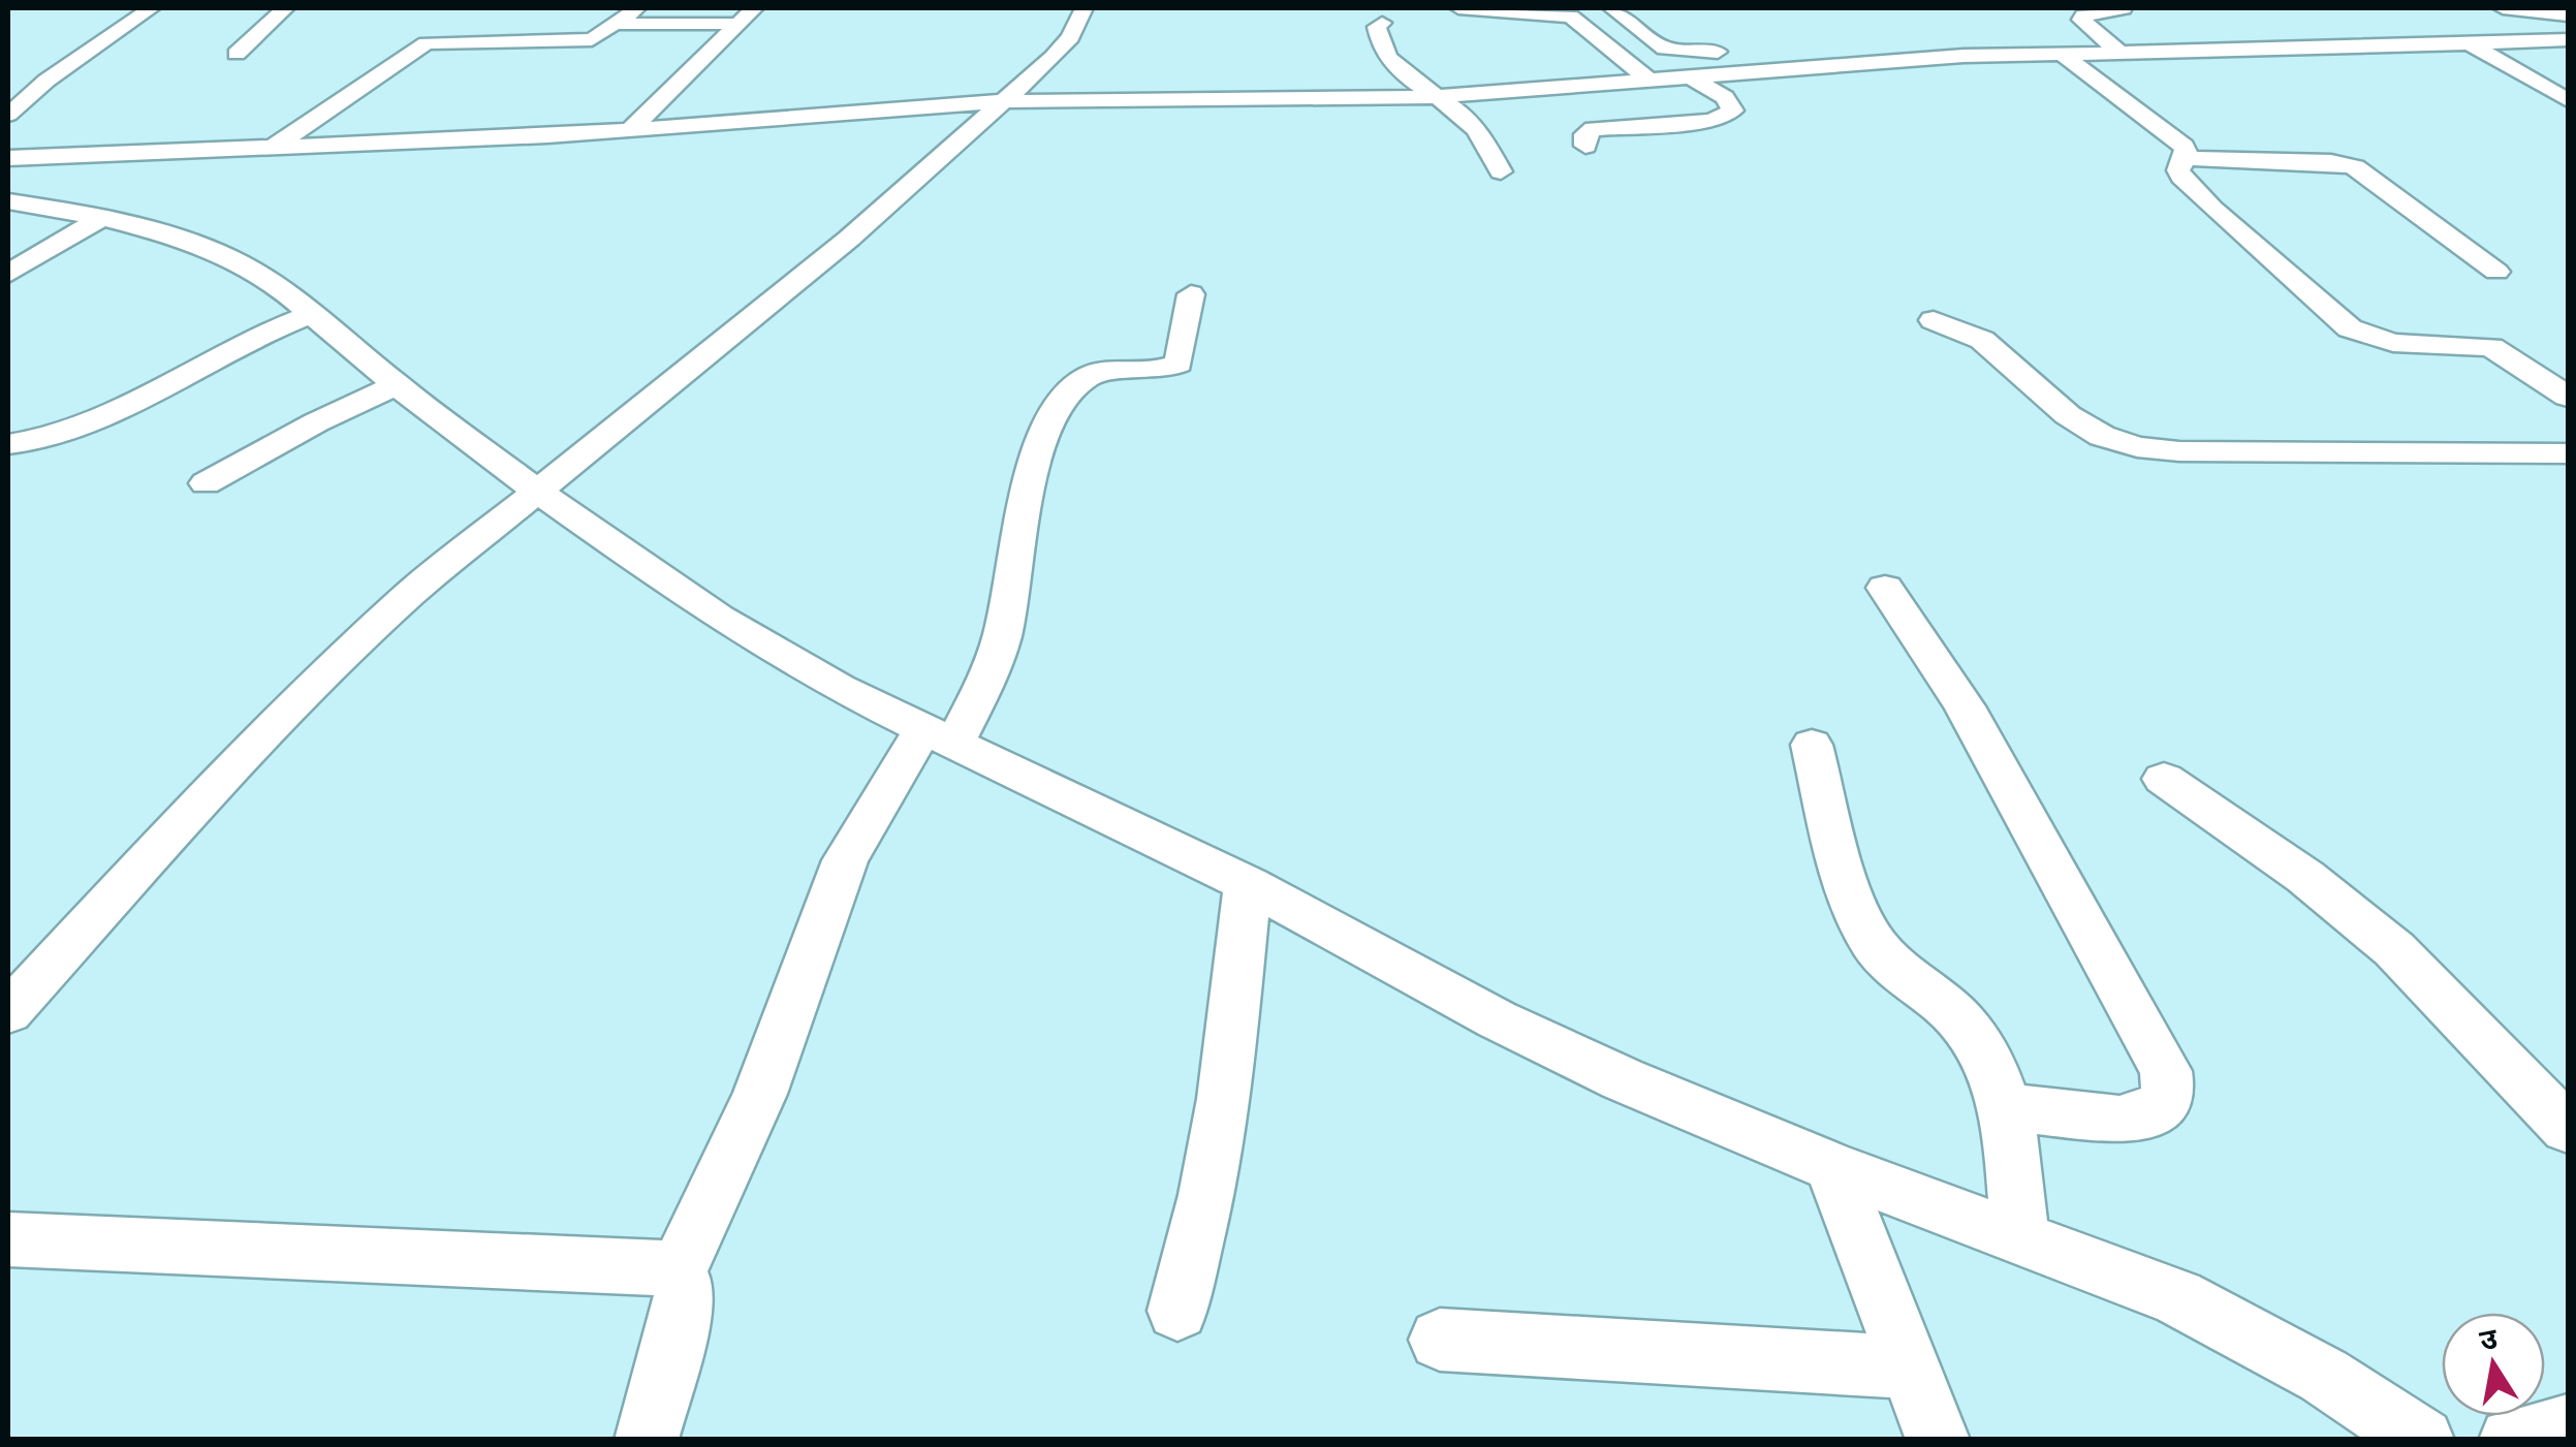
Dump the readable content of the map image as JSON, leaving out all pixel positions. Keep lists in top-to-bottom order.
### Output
{
  "north": "top"
}
